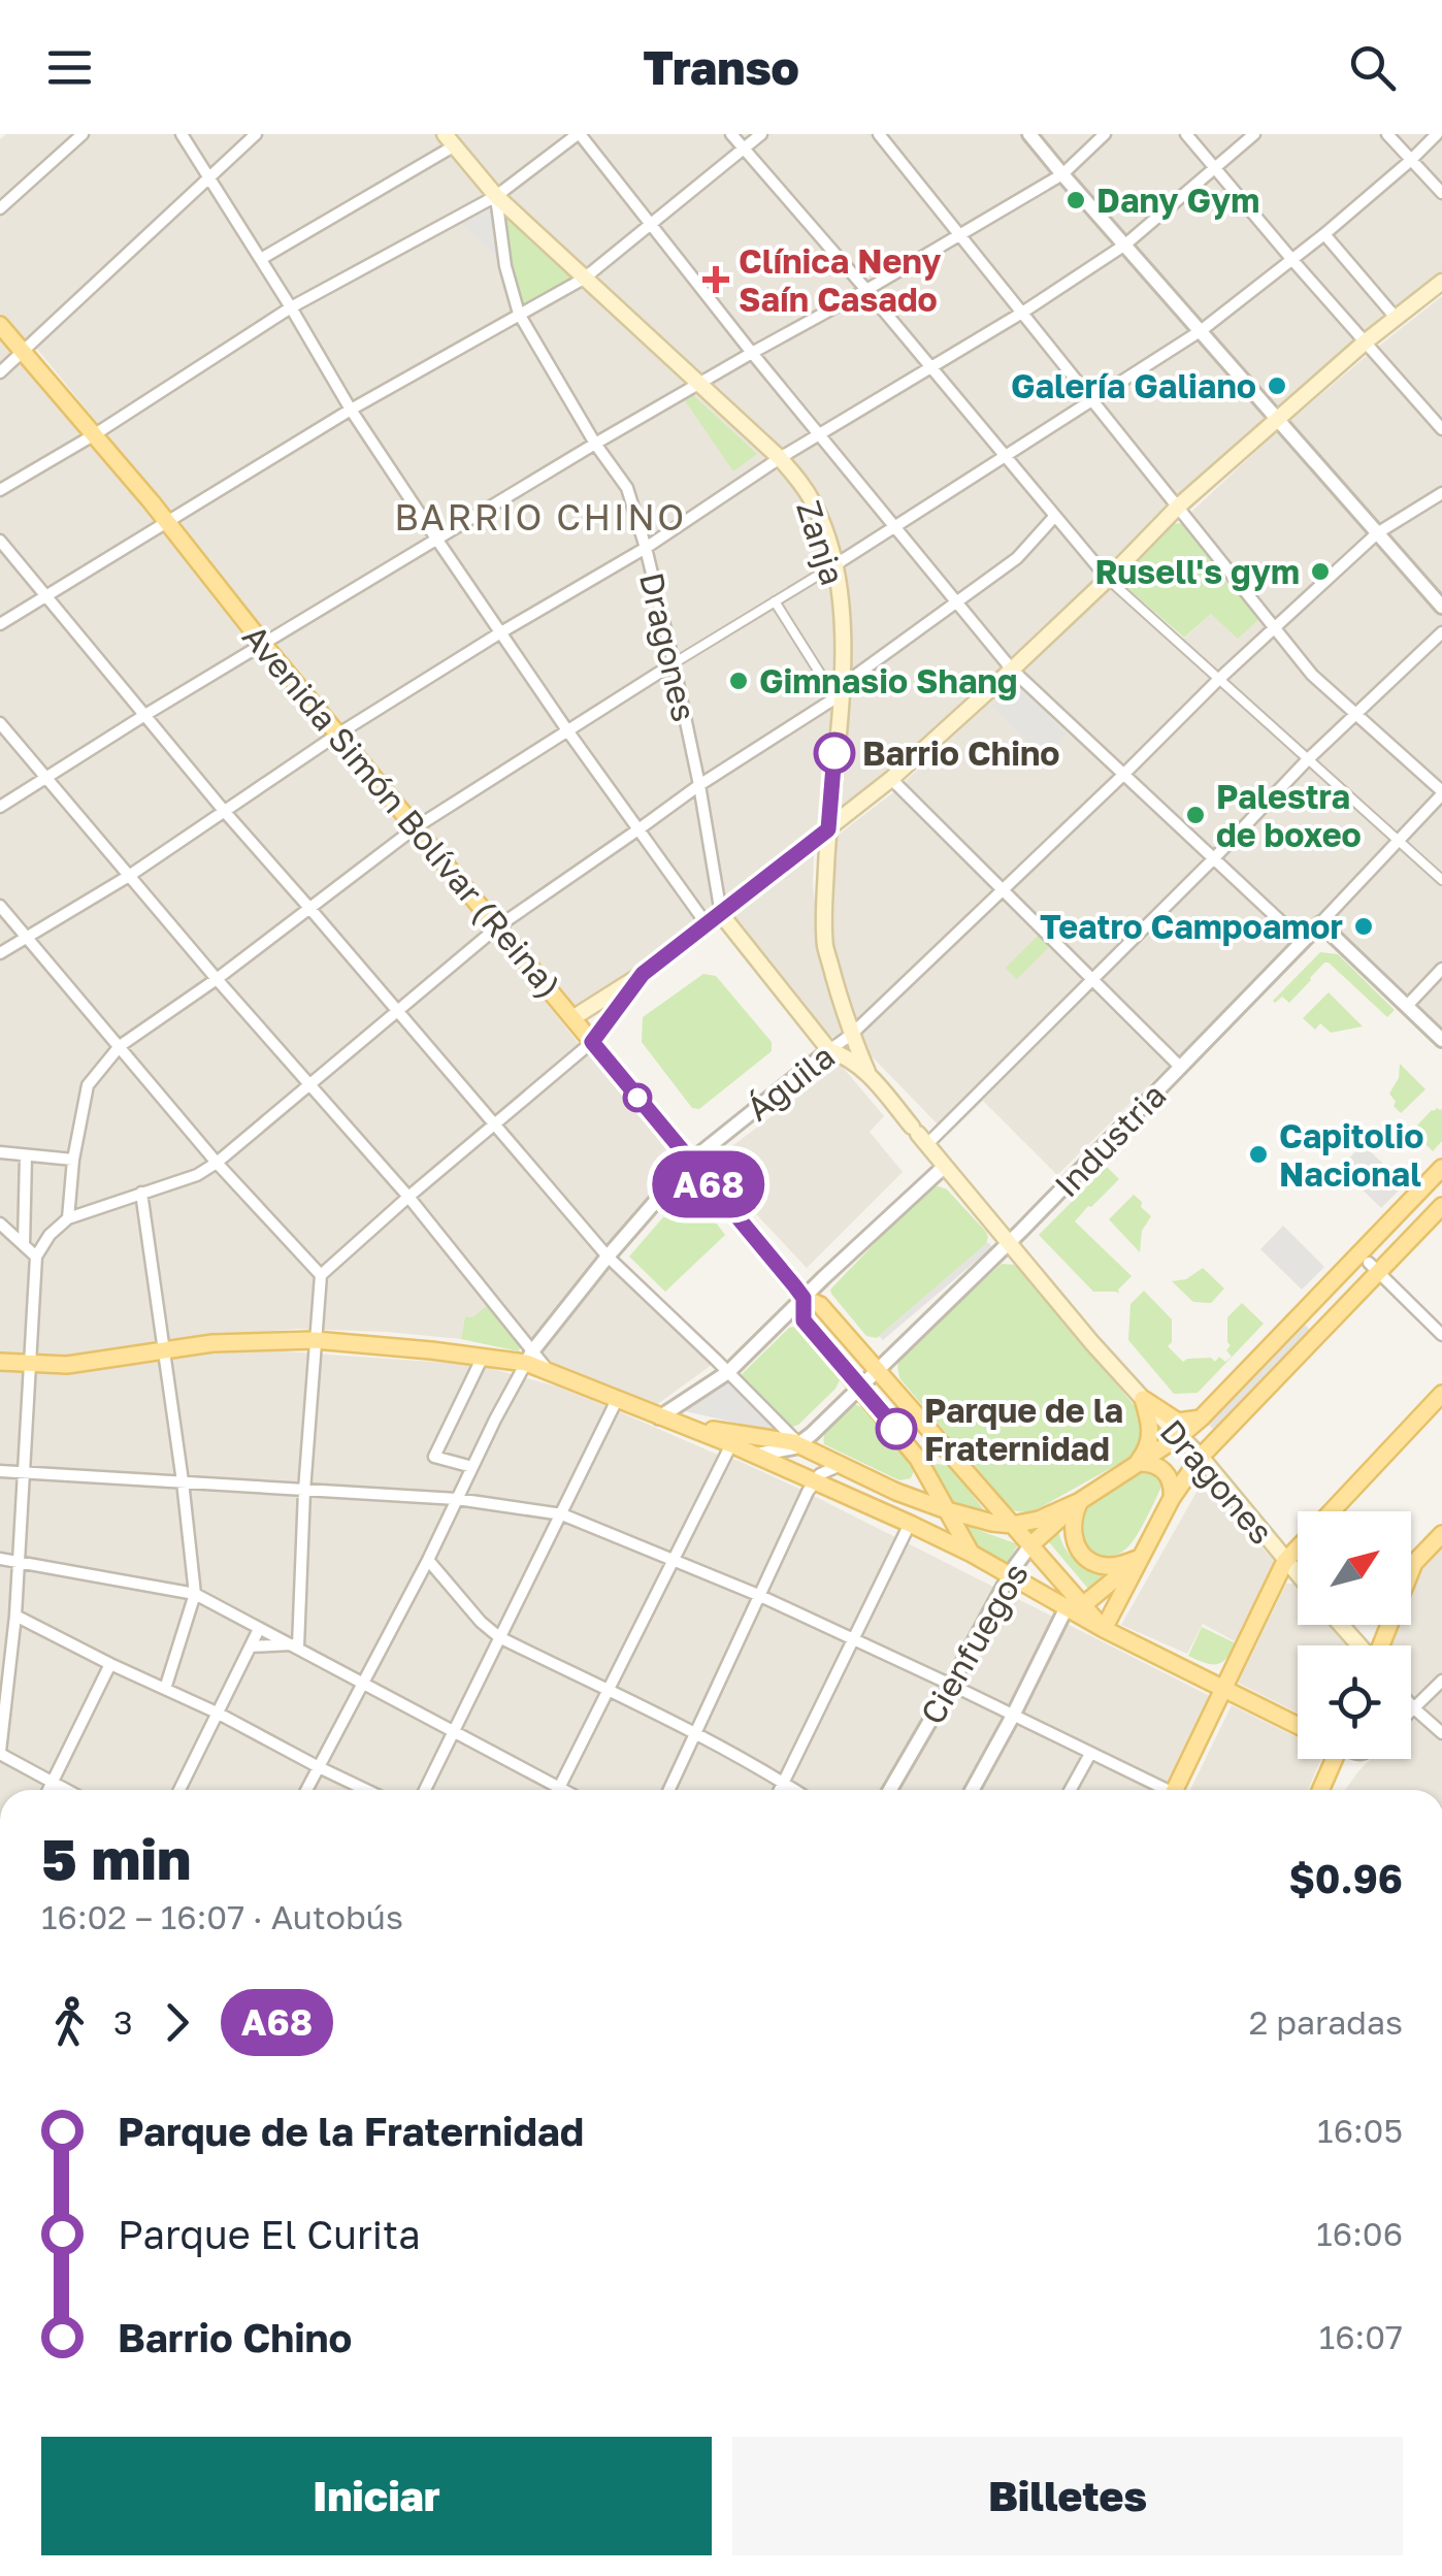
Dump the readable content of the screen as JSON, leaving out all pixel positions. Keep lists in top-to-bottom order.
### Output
{
  "streets": {
    "main road": [
      "Zanja",
      "Dragones",
      "Avenida Simón Bolívar (Reina)",
      "Cienfuegos"
    ],
    "street": ["Águila", "Industria"]
  },
  "crossings": [
    ["Zanja", "Dragones"],
    ["Zanja", "Águila"],
    ["Dragones", "Águila"],
    ["Dragones", "Industria"],
    ["Avenida Simón Bolívar (Reina)", "Águila"],
    ["Avenida Simón Bolívar (Reina)", "Industria"],
    ["Avenida Simón Bolívar (Reina)", "Cienfuegos"]
  ],
  "districts": ["BARRIO CHINO"],
  "places": {
    "other": [
      "Dany Gym",
      "Galería Galiano",
      "Rusell's gym",
      "Gimnasio Shang",
      "Barrio Chino",
      "Palestra de boxeo",
      "Teatro Campoamor",
      "Capitolio Nacional",
      "Parque de la Fraternidad"
    ],
    "health": ["Clínica Neny Saín Casado"]
  },
  "lines": ["bus line A68"],
  "north": "top right",
  "page": {
    "header": "Transo",
    "on_map": "A68",
    "heading": ["5 min", "16:02 – 16:07 · Autobús", "$0.96"],
    "legs": ["3", "A68", "2 paradas"],
    "list": [
      {
        "name": "Parque de la Fraternidad",
        "value": "16:05"
      },
      {
        "name": "Parque El Curita",
        "value": "16:06"
      },
      {
        "name": "Barrio Chino",
        "value": "16:07"
      }
    ],
    "buttons": ["Iniciar", "Billetes"]
  }
}
